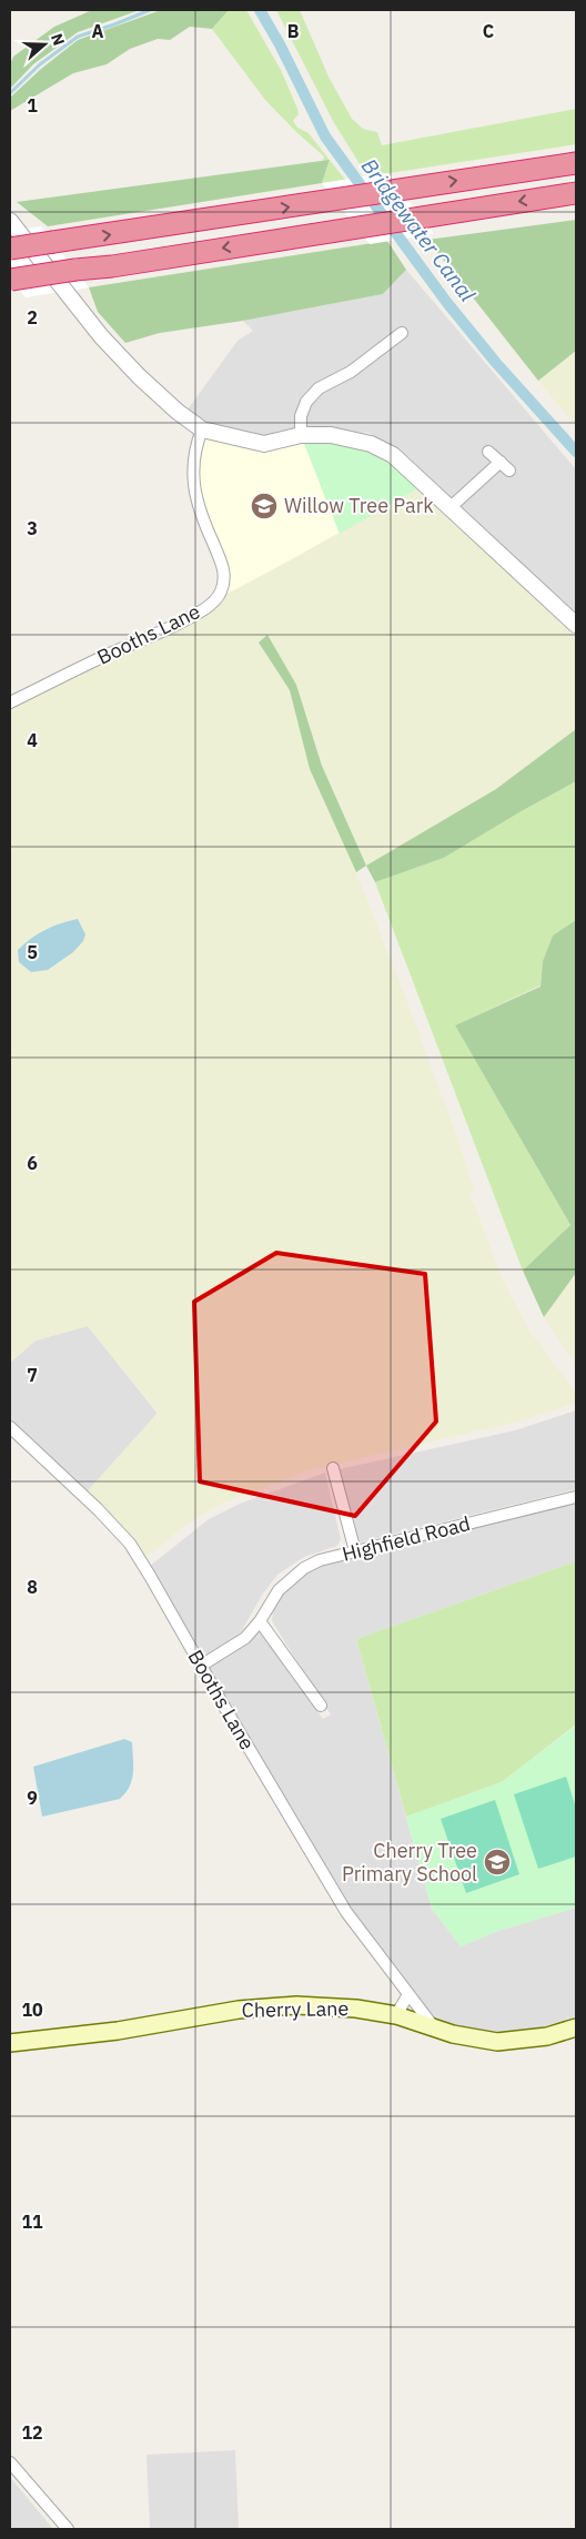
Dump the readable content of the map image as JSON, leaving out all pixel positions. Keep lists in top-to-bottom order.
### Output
{
  "streets": {
    "main road": ["Cherry Lane"],
    "street": ["Booths Lane", "Highfield Road"]
  },
  "crossings": [
    ["Booths Lane", "Highfield Road"],
    ["Booths Lane", "Cherry Lane"]
  ],
  "water": ["Bridgewater Canal"],
  "places": {
    "school or university": ["Willow Tree Park", "Cherry Tree Primary School"]
  },
  "north": "right",
  "grid": {
    "columns": ["A", "B", "C"],
    "rows": [
      "1",
      "2",
      "3",
      "4",
      "5",
      "6",
      "7",
      "8",
      "9",
      "10",
      "11",
      "12"
    ]
  }
}
